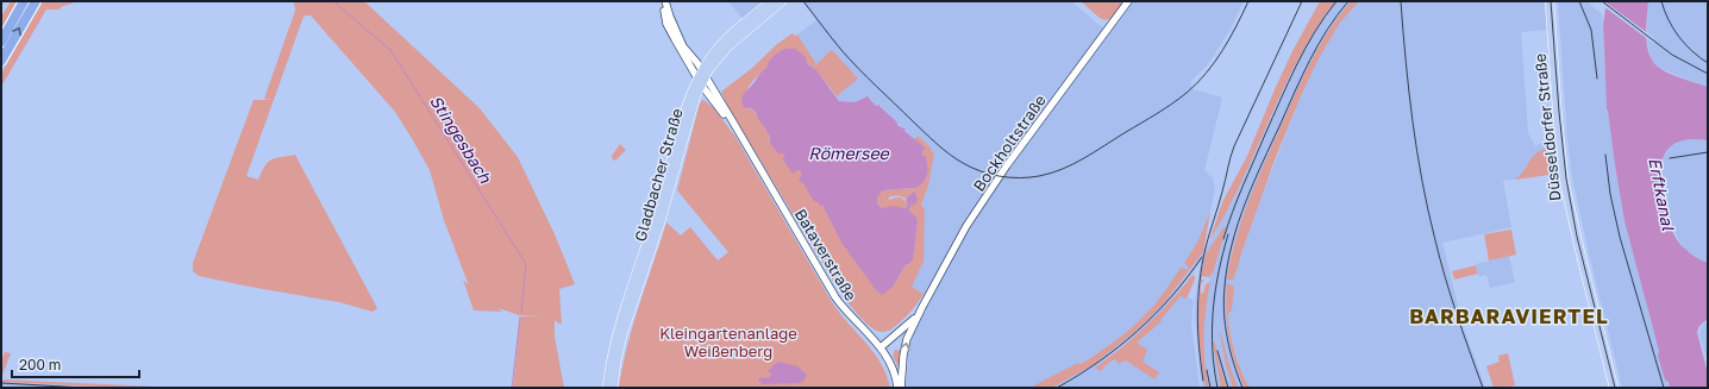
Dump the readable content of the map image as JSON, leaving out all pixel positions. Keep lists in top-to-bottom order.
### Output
{
  "streets": {
    "main road": ["Düsseldorfer Straße", "Gladbacher Straße"],
    "street": ["Bockholtstraße", "Bataverstraße"]
  },
  "crossings": [
    ["Bockholtstraße", "Bataverstraße"],
    ["Gladbacher Straße", "Bataverstraße"]
  ],
  "districts": ["BARBARAVIERTEL"],
  "water": ["Stingesbach", "Römersee", "Erftkanal"],
  "parks": ["Kleingartenanlage Weißenberg"],
  "scale_bar": "200 m"
}
